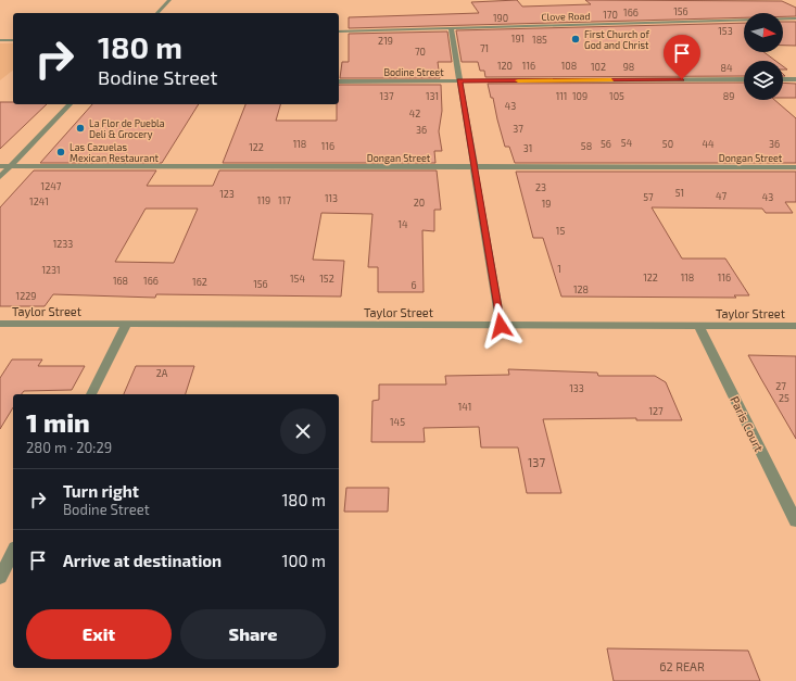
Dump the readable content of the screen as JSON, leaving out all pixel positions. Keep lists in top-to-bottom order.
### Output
{
  "streets": {
    "street": [
      "Clove Road",
      "Bodine Street",
      "Dongan Street",
      "Taylor Street",
      "Paris Court"
    ]
  },
  "crossings": [
    ["Taylor Street", "Paris Court"]
  ],
  "places": ["First Church of God and Christ", "La Flor de Puebla Deli & Grocery", "Las Cazuelas Mexican Restaurant"],
  "house_numbers": [
    "156",
    "166",
    "170",
    "190",
    "153",
    "191",
    "185",
    "219",
    "71",
    "70",
    "120",
    "116",
    "108",
    "102",
    "98",
    "84",
    "137",
    "131",
    "111",
    "109",
    "105",
    "89",
    "43",
    "42",
    "37",
    "36",
    "54",
    "118",
    "56",
    "50",
    "44",
    "36",
    "116",
    "58",
    "122",
    "31",
    "1247",
    "23",
    "51",
    "123",
    "47",
    "57",
    "43",
    "113",
    "119",
    "117",
    "1241",
    "20",
    "19",
    "14",
    "15",
    "1233",
    "1",
    "1231",
    "122",
    "118",
    "116",
    "154",
    "152",
    "168",
    "166",
    "162",
    "156",
    "6",
    "128",
    "1229",
    "2A",
    "27",
    "133",
    "25",
    "141",
    "127",
    "145",
    "137",
    "62 REAR"
  ],
  "north": "right",
  "page": {
    "turn": ["180 m", "Bodine Street"],
    "heading": ["1 min", "280 m · 20:29"],
    "list": [
      {
        "name": "Turn right",
        "note": "Bodine Street",
        "value": "180 m"
      },
      {
        "name": "Arrive at destination",
        "value": "100 m"
      }
    ],
    "buttons": ["Exit", "Share"]
  }
}
